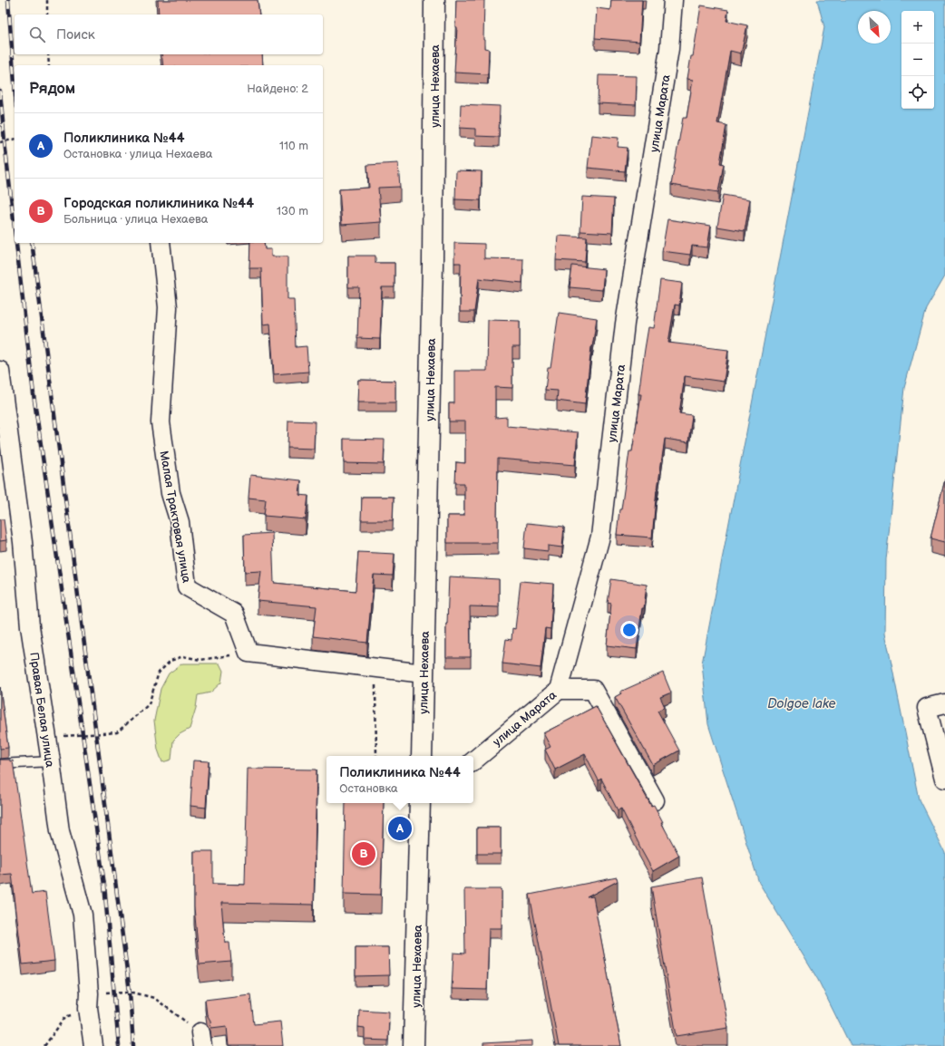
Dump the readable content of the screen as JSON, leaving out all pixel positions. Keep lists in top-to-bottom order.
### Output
{
  "streets": {
    "street": [
      "улица Нехаева",
      "улица Марата",
      "Малая Трактовая улица",
      "Правая Белая улица"
    ]
  },
  "water": ["Dolgoe lake"],
  "north": "bottom right",
  "page": {
    "map_buttons": ["+", "−"],
    "search": "Поиск",
    "heading": ["Рядом", "Найдено: 2"],
    "list": [
      {
        "mark": "A",
        "name": "Поликлиника №44",
        "note": "Остановка · улица Нехаева",
        "value": "110 m"
      },
      {
        "mark": "B",
        "name": "Городская поликлиника №44",
        "note": "Больница · улица Нехаева",
        "value": "130 m"
      }
    ],
    "popup": ["Поликлиника №44", "Остановка"],
    "pins": ["A", "B"]
  }
}
